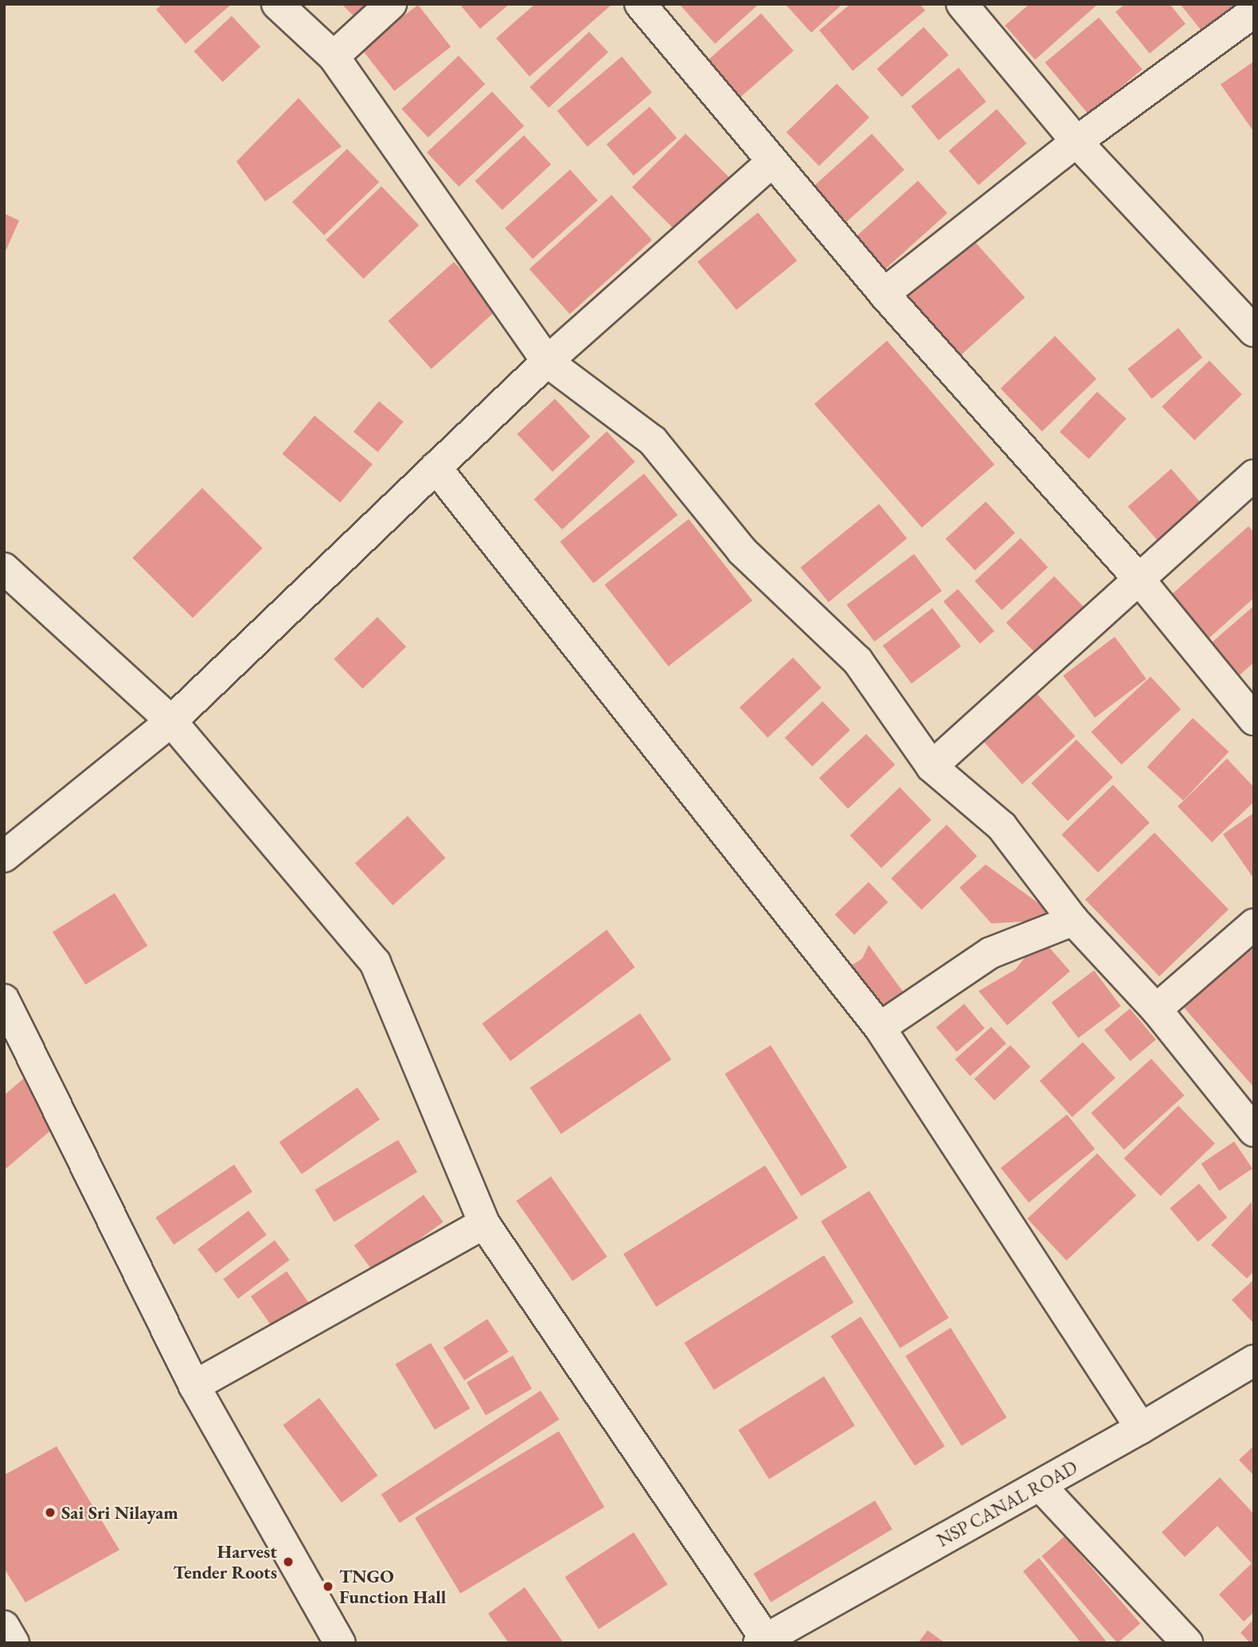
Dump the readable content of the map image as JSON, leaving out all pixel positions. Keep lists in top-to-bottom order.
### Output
{
  "streets": {
    "street": ["NSP CANAL ROAD"]
  },
  "places": ["Sai Sri Nilayam", "Harvest Tender Roots", "TNGO Function Hall"]
}
